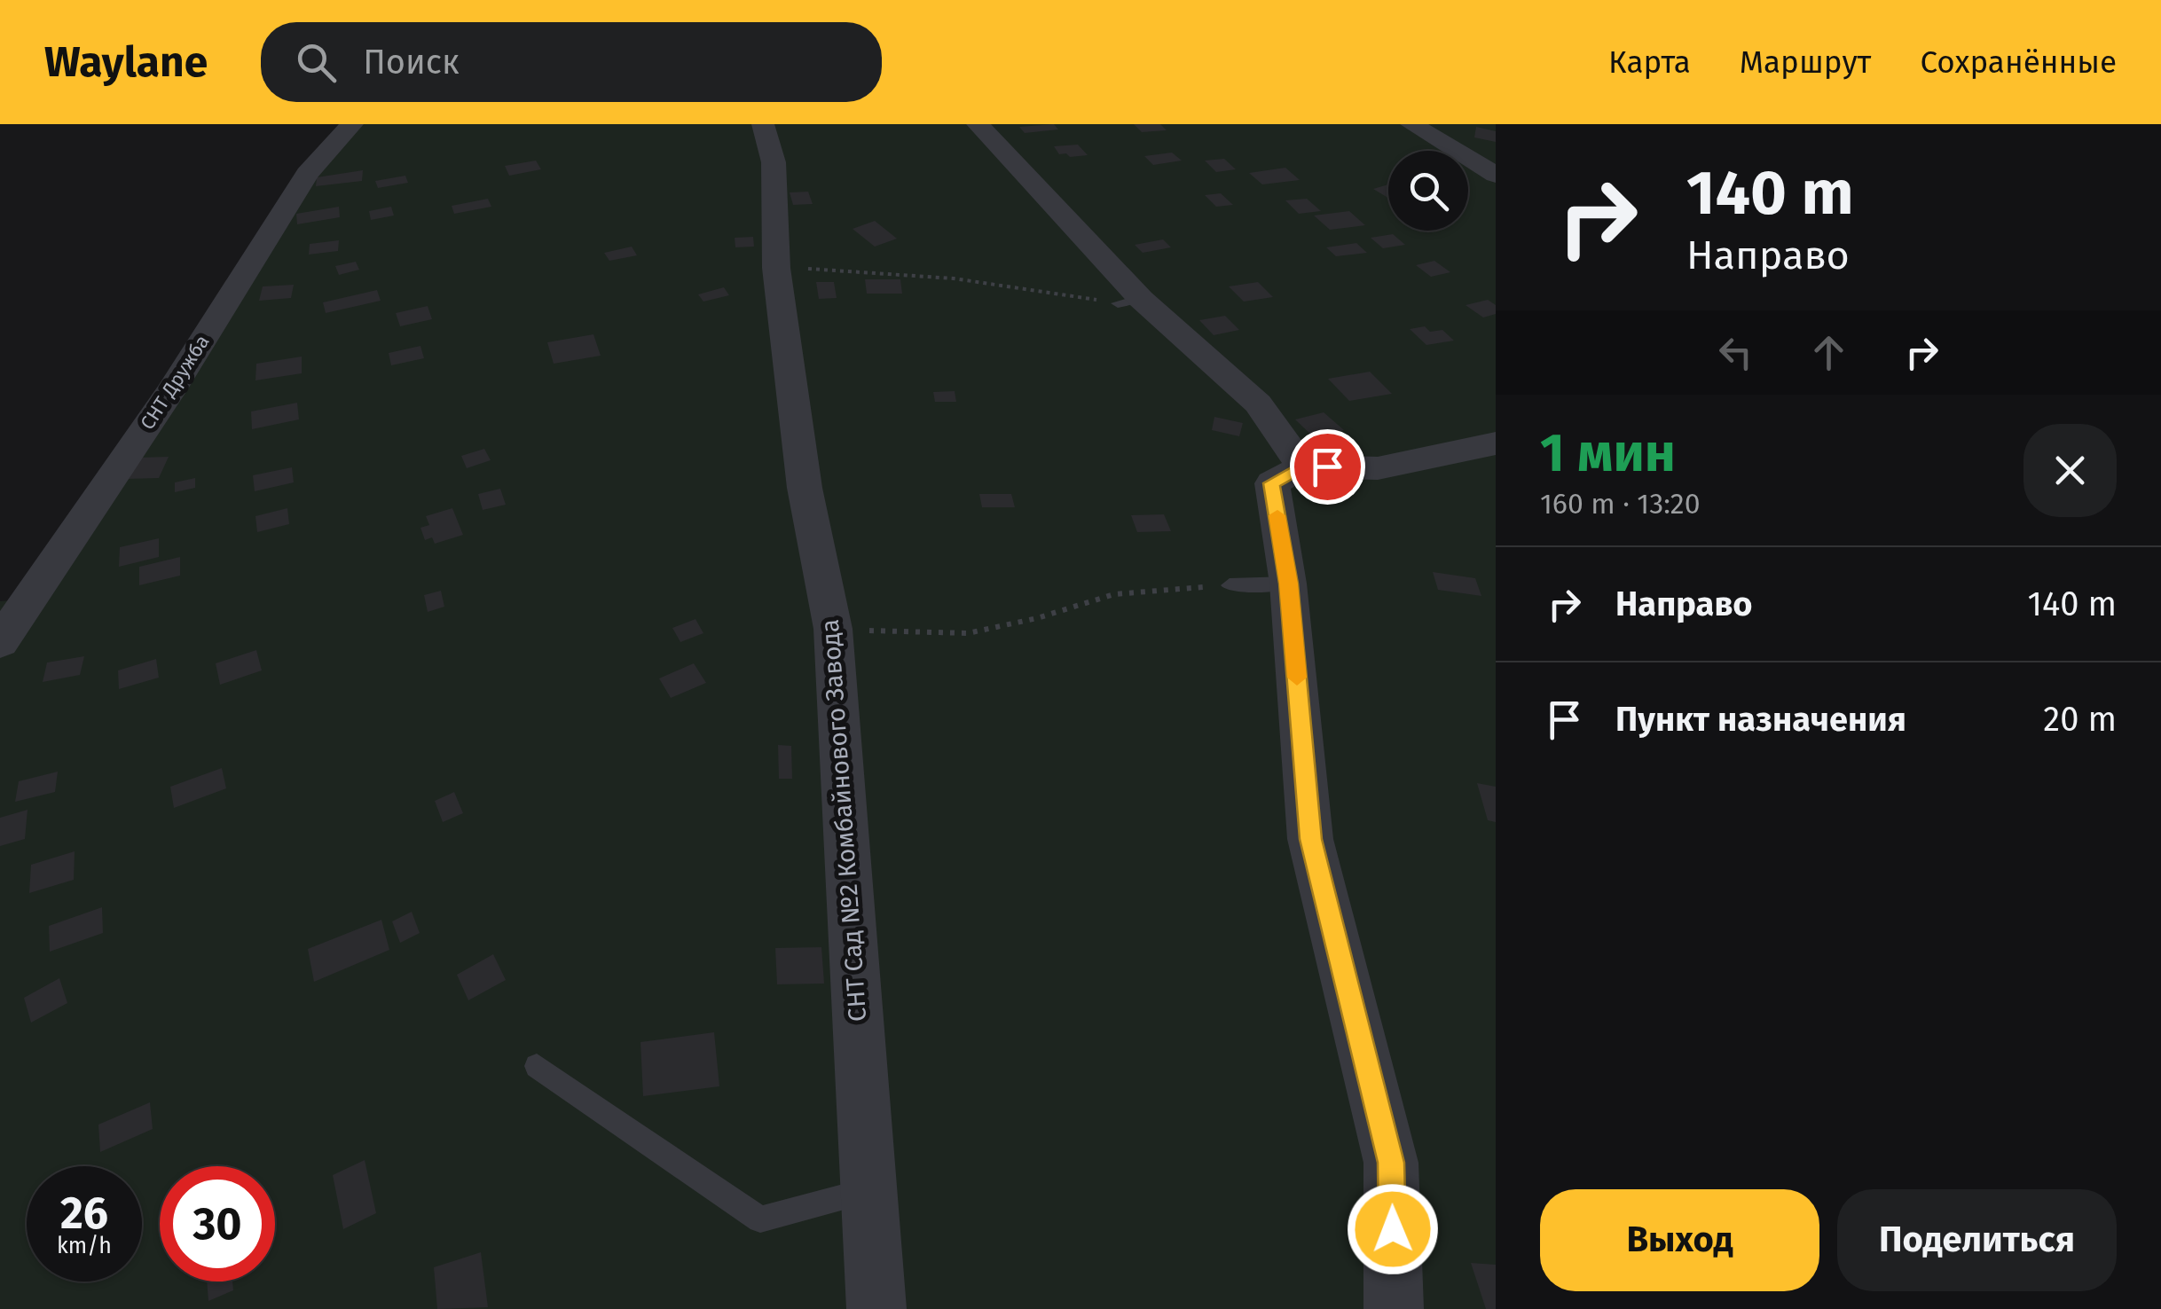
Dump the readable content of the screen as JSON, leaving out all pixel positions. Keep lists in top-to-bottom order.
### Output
{
  "streets": {
    "street": ["СНТ Дружба", "СНТ Сад №2 Комбайнового Завода"]
  },
  "page": {
    "header": "Waylane",
    "search": "Поиск",
    "nav": ["Карта", "Маршрут", "Сохранённые"],
    "turn": ["140 m", "Направо"],
    "heading": ["1 мин", "160 m · 13:20"],
    "list": [
      {
        "name": "Направо",
        "value": "140 m"
      },
      {
        "name": "Пункт назначения",
        "value": "20 m"
      }
    ],
    "speed": "26 km/h",
    "limit": "30",
    "buttons": ["Выход", "Поделиться"]
  }
}
